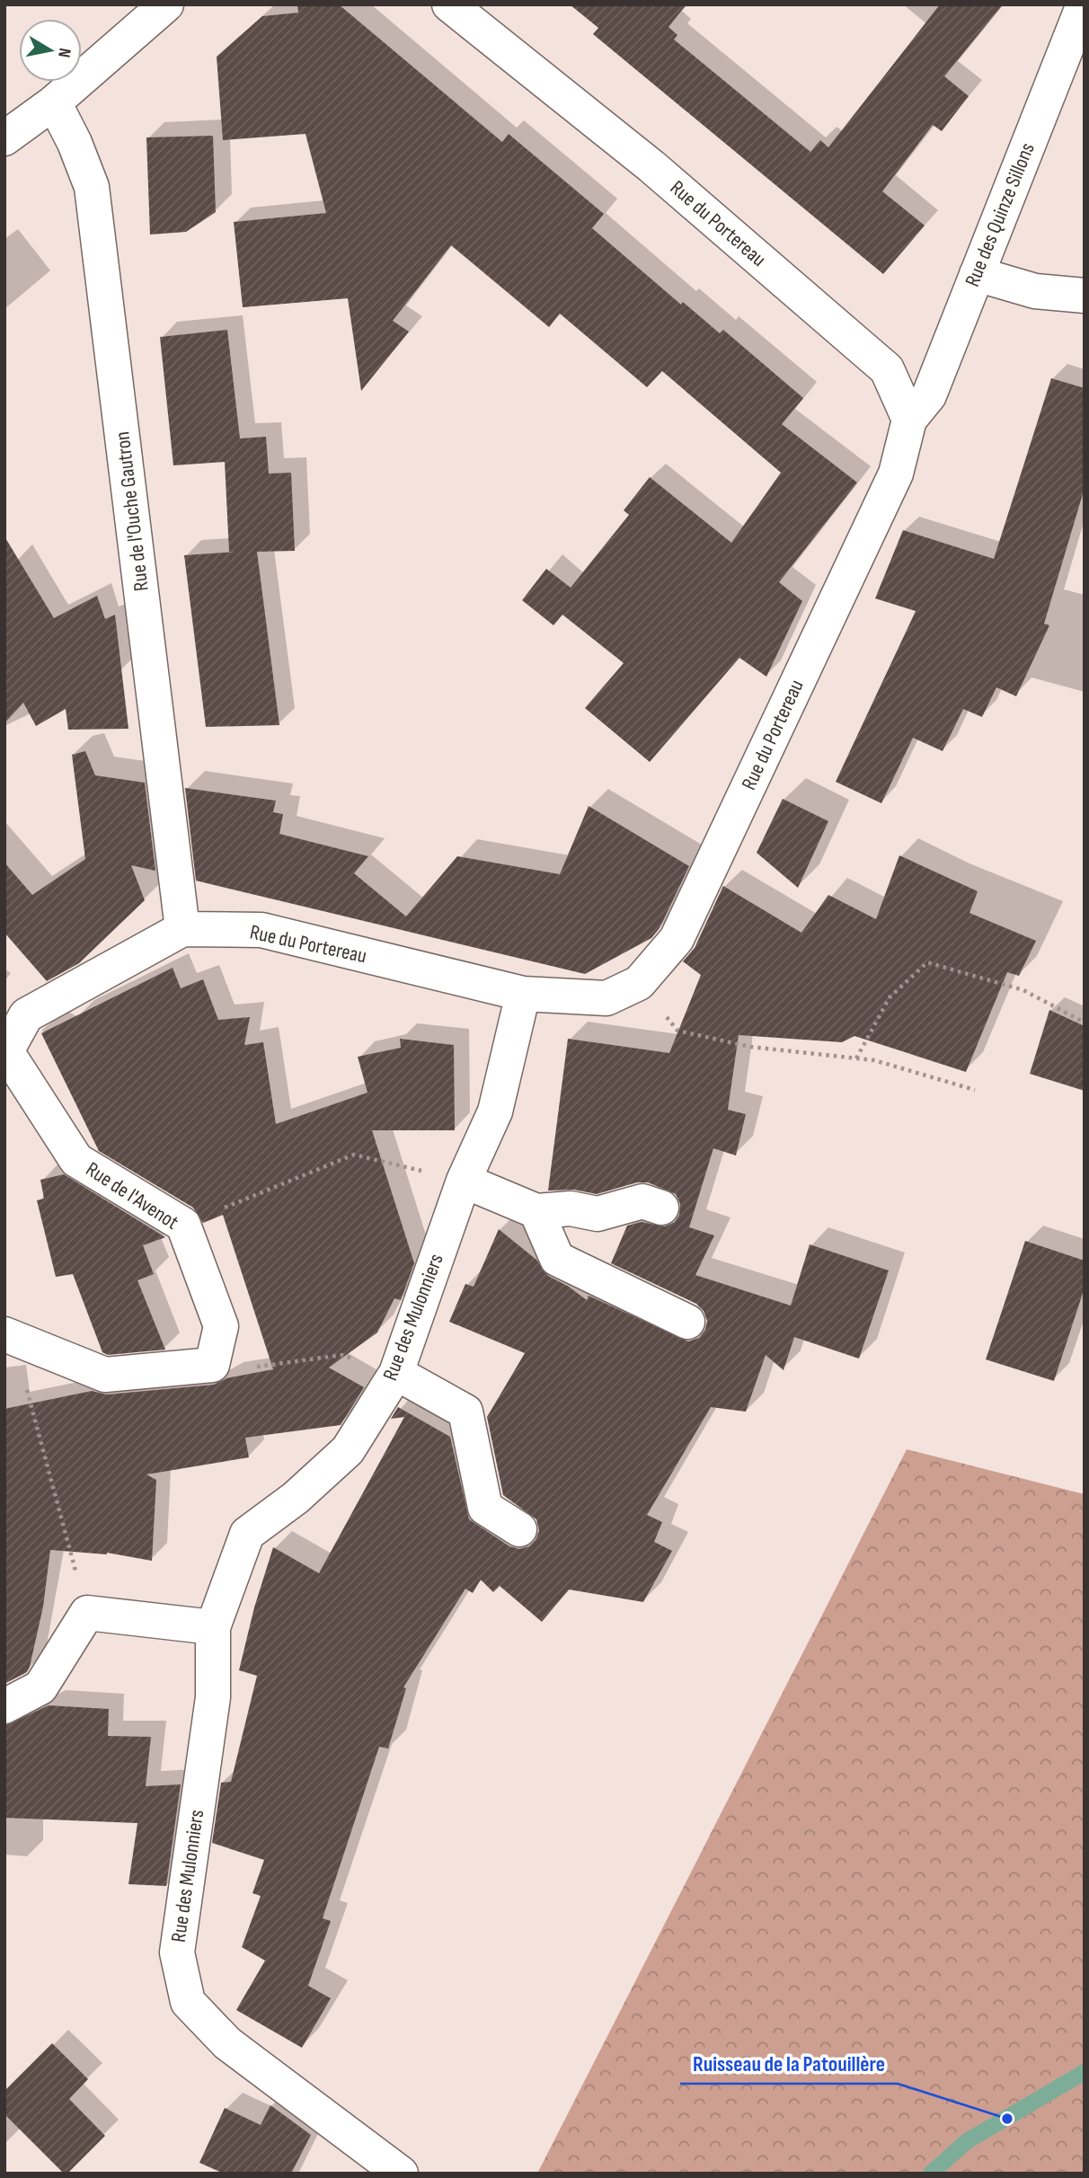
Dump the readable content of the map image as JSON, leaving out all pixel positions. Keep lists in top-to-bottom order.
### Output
{
  "streets": {
    "street": [
      "Rue des Quinze Sillons",
      "Rue du Portereau",
      "Rue de l'Ouche Gautron",
      "Rue de l'Avenot",
      "Rue des Mulonniers"
    ]
  },
  "crossings": [
    ["Rue des Quinze Sillons", "Rue du Portereau"],
    ["Rue du Portereau", "Rue de l'Ouche Gautron"],
    ["Rue du Portereau", "Rue de l'Avenot"],
    ["Rue du Portereau", "Rue des Mulonniers"]
  ],
  "places": ["Ruisseau de la Patouillère"],
  "north": "right"
}
